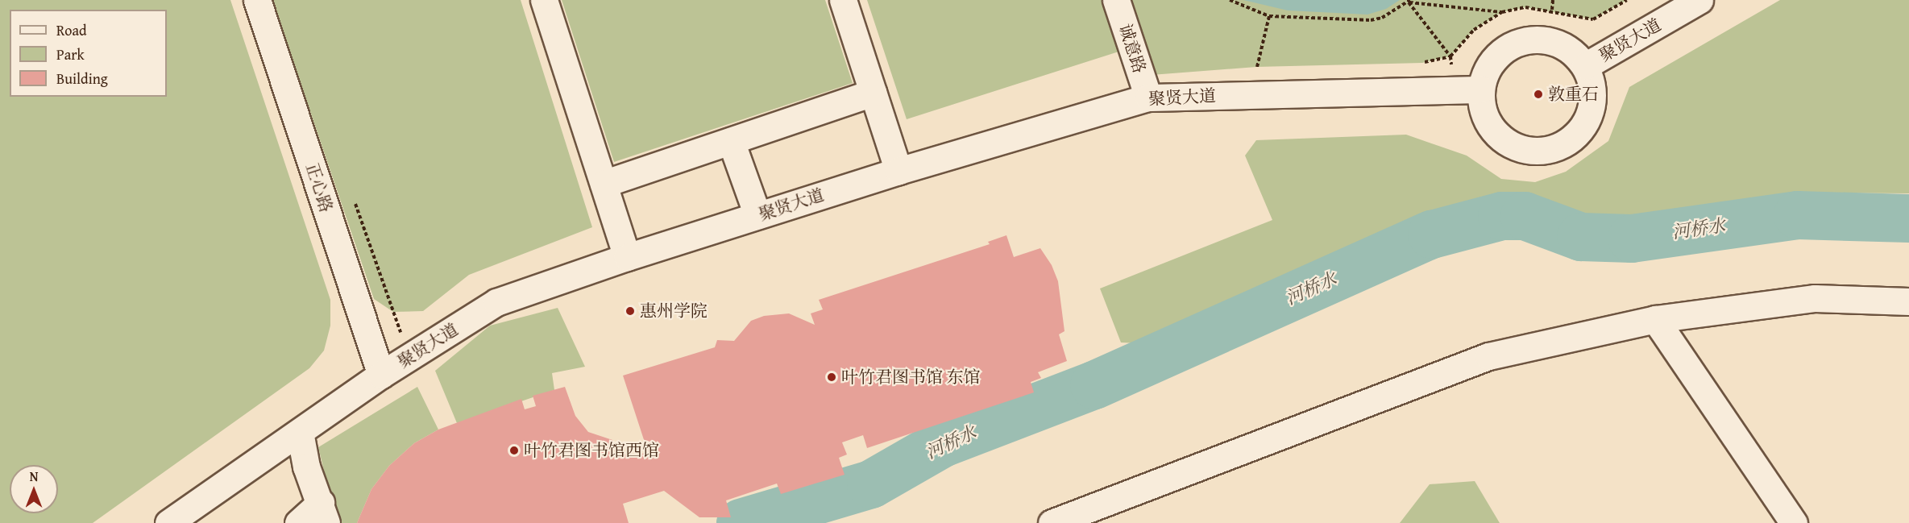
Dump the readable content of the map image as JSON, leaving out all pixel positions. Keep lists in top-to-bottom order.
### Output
{
  "streets": {
    "street": ["聚贤大道", "诚意路", "正心路"]
  },
  "crossings": [
    ["聚贤大道", "诚意路"],
    ["聚贤大道", "正心路"]
  ],
  "water": ["河桥水"],
  "places": [
    "敦重石",
    "惠州学院",
    "叶竹君图书馆 东馆",
    "叶竹君图书馆西馆"
  ],
  "legend": ["Road", "Park", "Building"],
  "north": "top"
}
